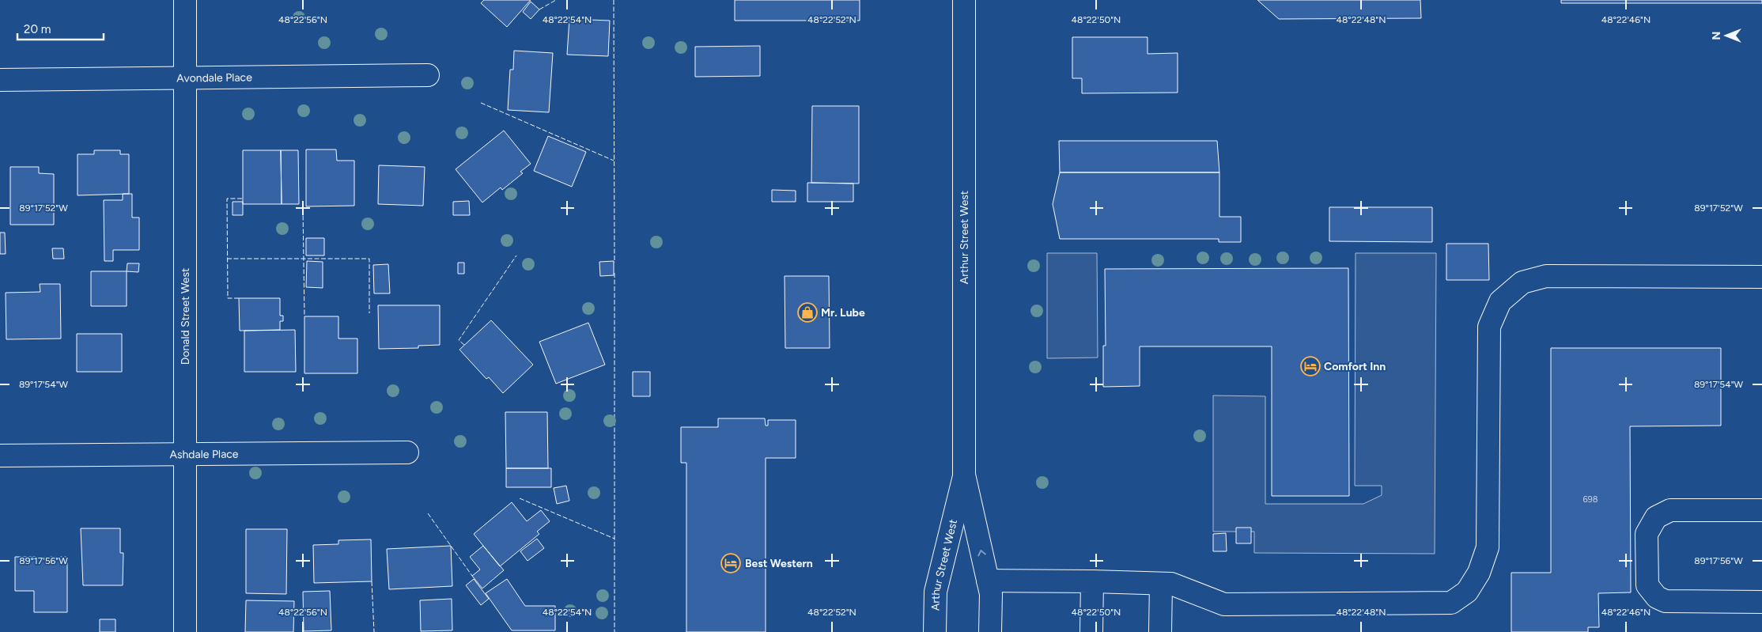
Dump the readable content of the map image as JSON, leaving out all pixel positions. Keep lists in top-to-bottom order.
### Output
{
  "streets": {
    "street": [
      "Avondale Place",
      "Arthur Street West",
      "Donald Street West",
      "Ashdale Place"
    ]
  },
  "crossings": [
    ["Avondale Place", "Donald Street West"],
    ["Donald Street West", "Ashdale Place"]
  ],
  "places": {
    "shop": ["Mr. Lube"],
    "hotel": ["Comfort Inn", "Best Western"]
  },
  "house_numbers": ["698"],
  "scale_bar": "20 m",
  "north": "left",
  "coordinates": [
    "48°22'56\"N",
    "48°22'54\"N",
    "48°22'52\"N",
    "48°22'50\"N",
    "48°22'48\"N",
    "48°22'46\"N",
    "89°17'52\"W",
    "89°17'54\"W",
    "89°17'56\"W"
  ]
}
